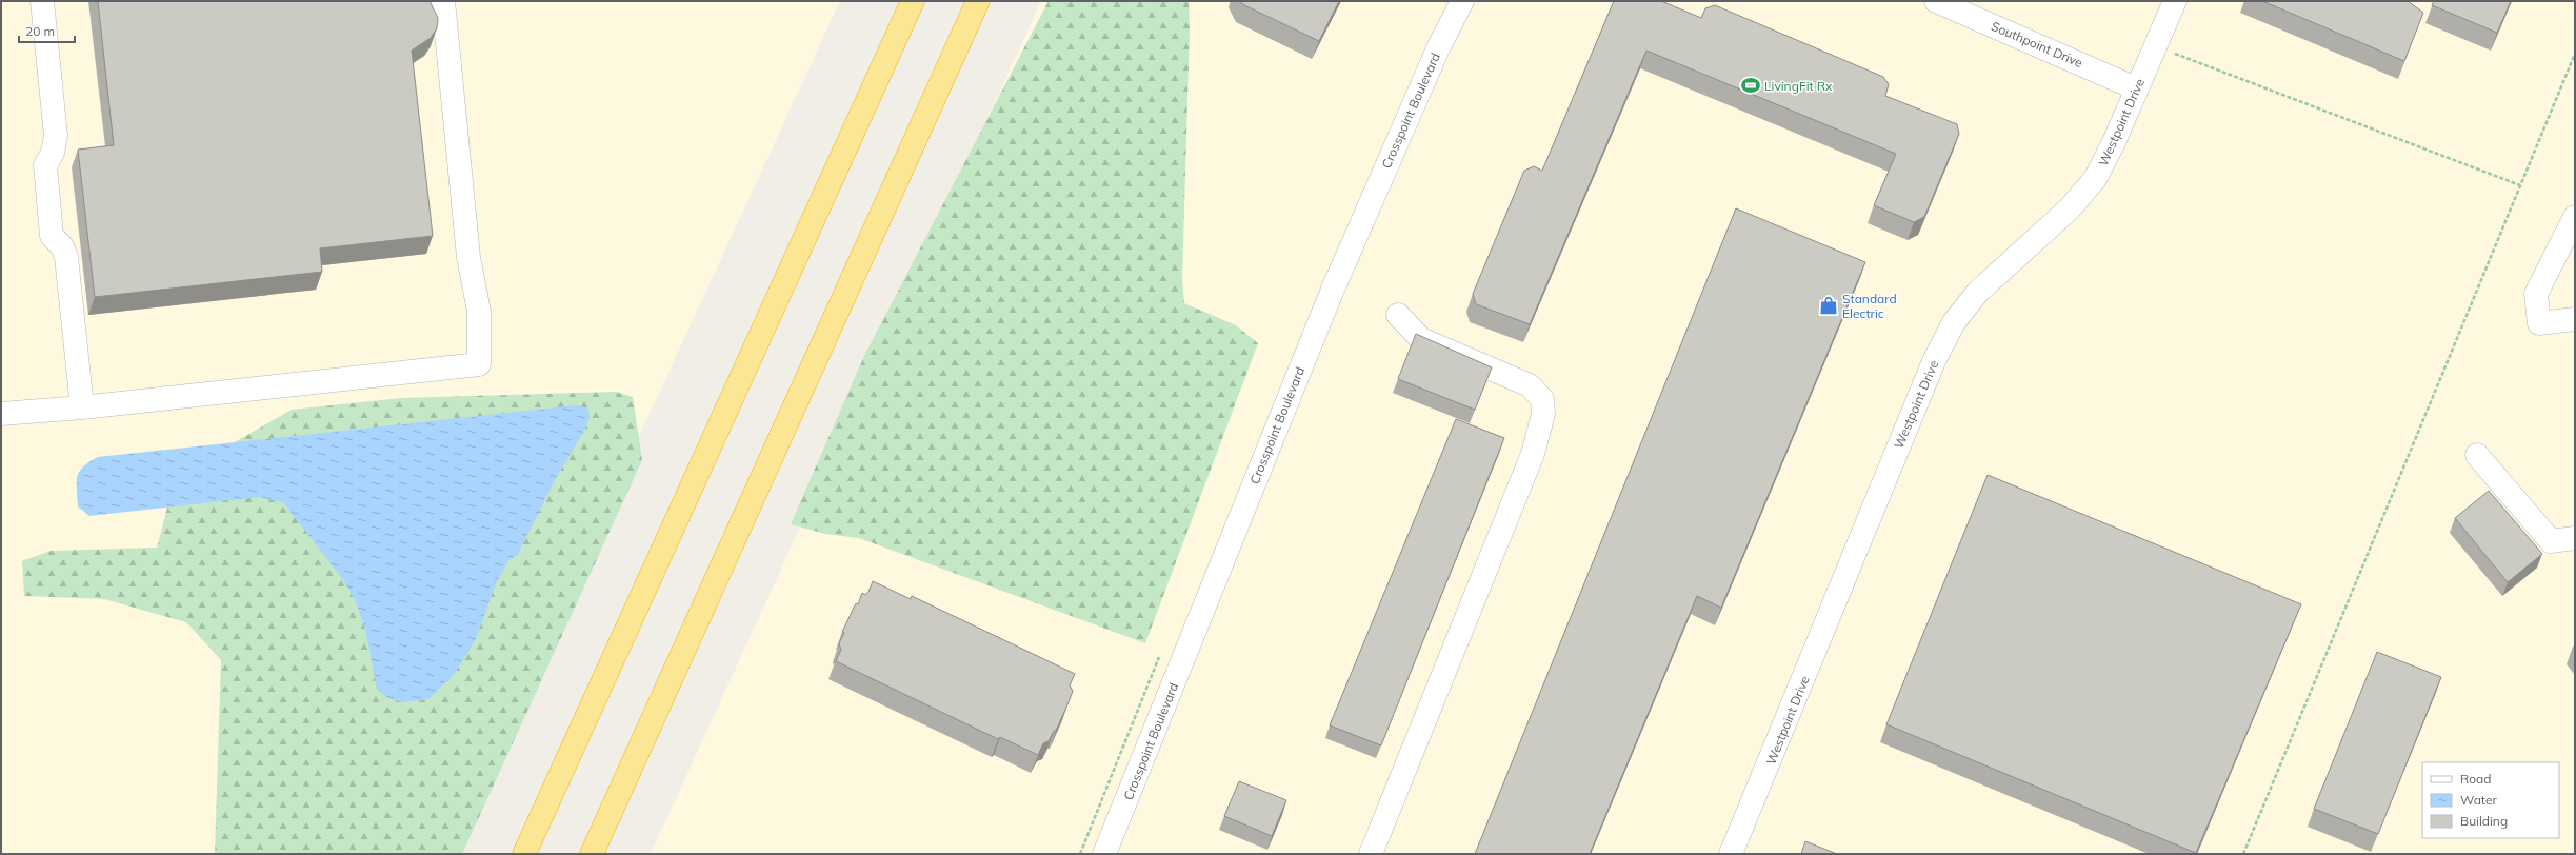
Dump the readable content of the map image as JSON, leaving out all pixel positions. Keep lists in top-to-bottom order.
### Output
{
  "streets": {
    "street": ["Southpoint Drive", "Crosspoint Boulevard", "Westpoint Drive"]
  },
  "crossings": [
    ["Southpoint Drive", "Westpoint Drive"]
  ],
  "places": {
    "sports": ["LivingFit Rx"],
    "shop": ["Standard Electric"]
  },
  "legend": ["Road", "Water", "Building"],
  "scale_bar": "20 m"
}
